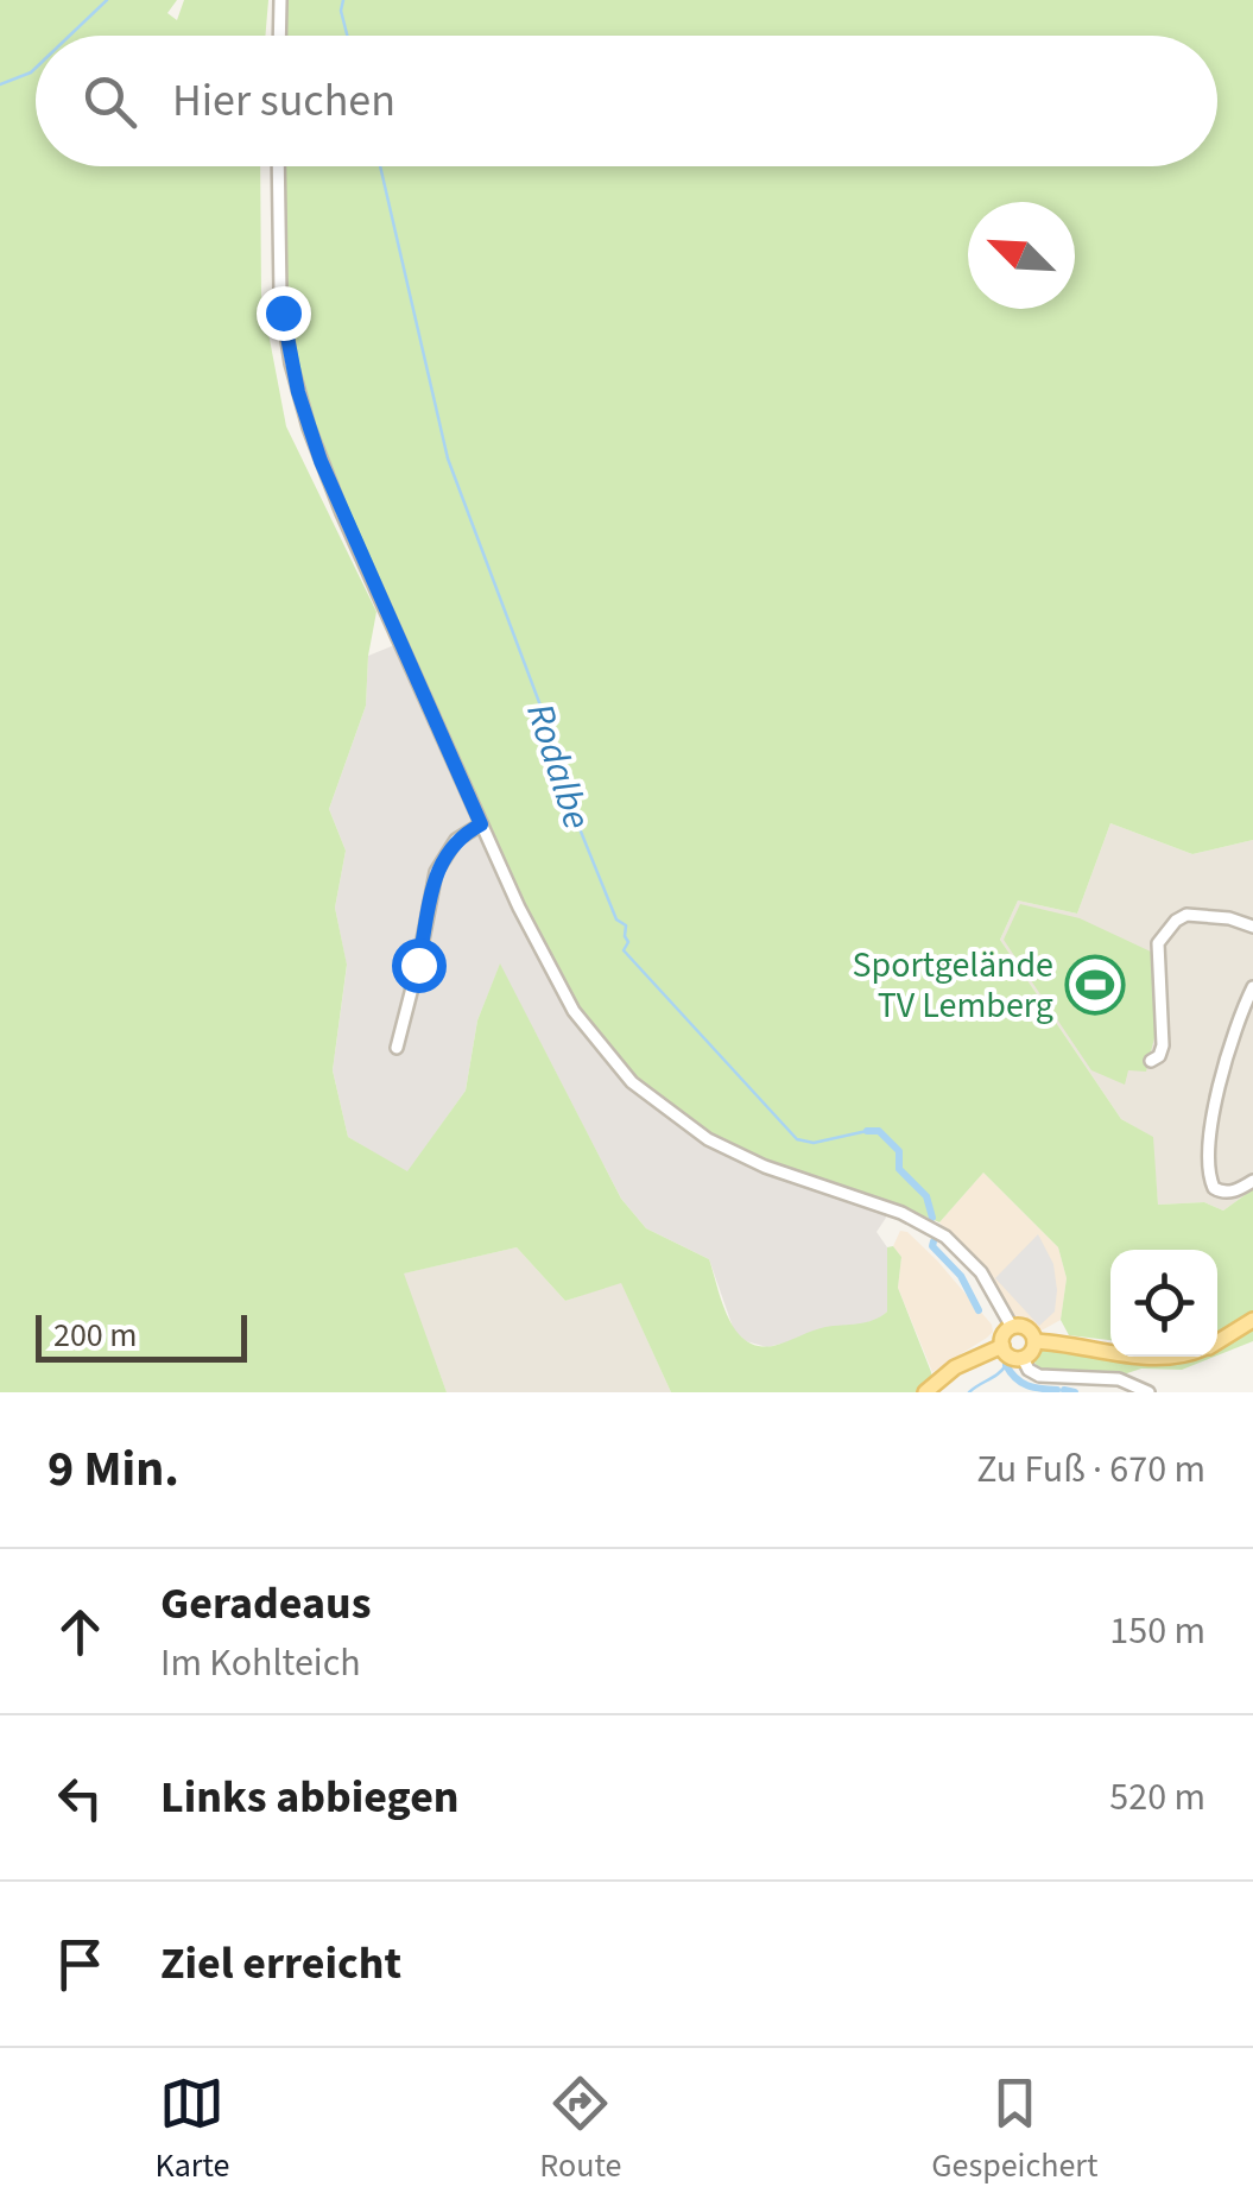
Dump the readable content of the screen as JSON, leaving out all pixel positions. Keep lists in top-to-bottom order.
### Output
{
  "water": ["Rodalbe"],
  "places": {
    "sports": ["Sportgelände TV Lemberg"]
  },
  "scale_bar": "200 m",
  "north": "top left",
  "page": {
    "search": "Hier suchen",
    "scale": "200 m",
    "heading": ["9 Min.", "Zu Fuß · 670 m"],
    "list": [
      ["Geradeaus", "Im Kohlteich", "150 m"],
      ["Links abbiegen", "520 m"],
      "Ziel erreicht"
    ],
    "nav": ["Karte", "Route", "Gespeichert"]
  }
}
